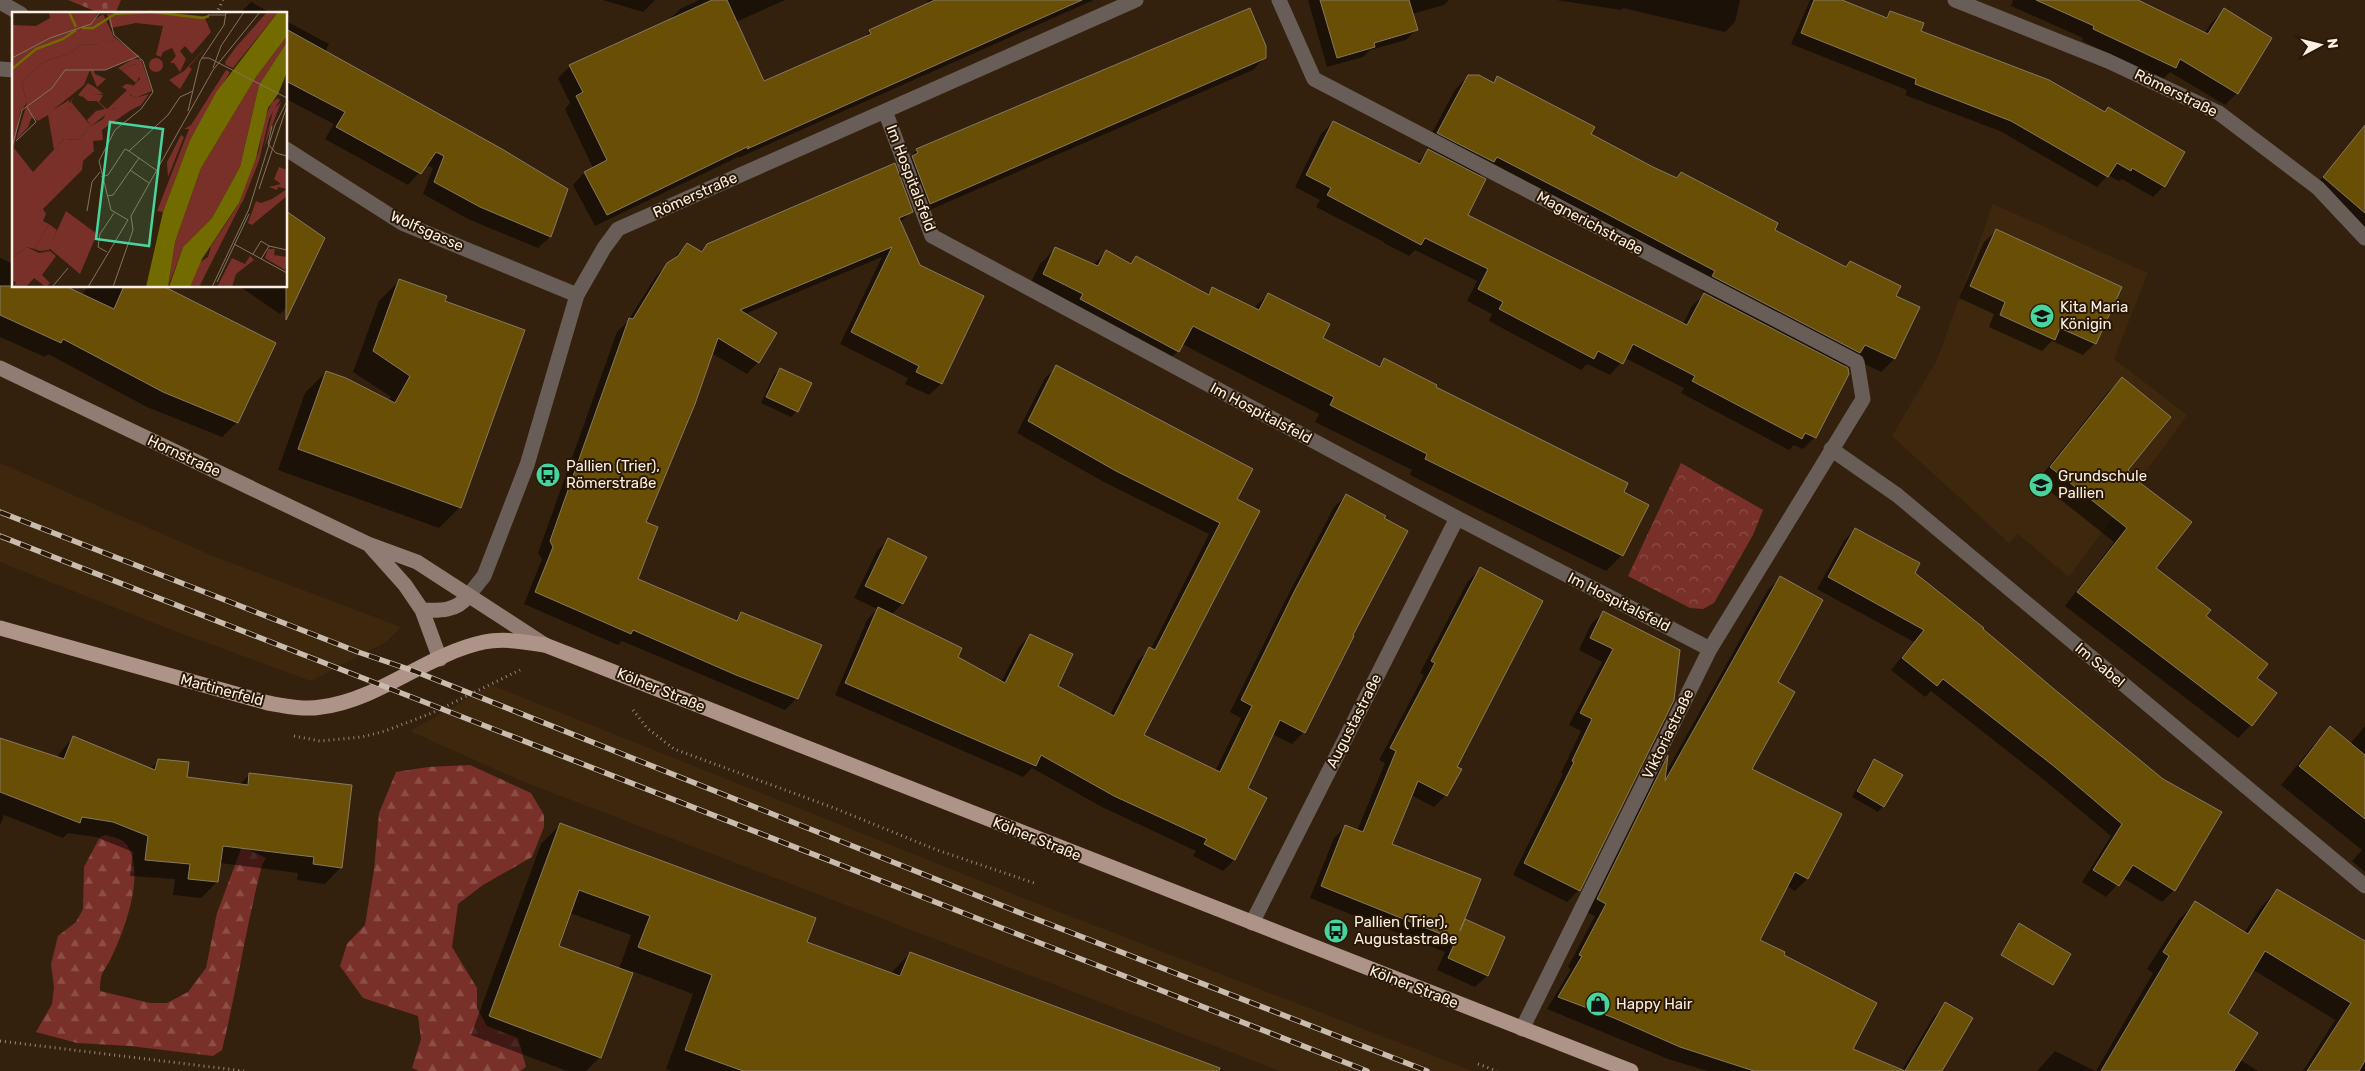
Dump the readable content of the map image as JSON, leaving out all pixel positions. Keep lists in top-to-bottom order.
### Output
{
  "streets": {
    "main road": ["Martinerfeld", "Kölner Straße"],
    "street": [
      "Römerstraße",
      "Im Hospitalsfeld",
      "Magnerichstraße",
      "Wolfsgasse",
      "Hornstraße",
      "Im Sabel",
      "Augustastraße",
      "Viktoriastraße"
    ]
  },
  "crossings": [
    ["Römerstraße", "Im Hospitalsfeld"],
    ["Römerstraße", "Wolfsgasse"],
    ["Römerstraße", "Hornstraße"],
    ["Im Hospitalsfeld", "Augustastraße"],
    ["Im Hospitalsfeld", "Viktoriastraße"],
    ["Magnerichstraße", "Im Sabel"],
    ["Magnerichstraße", "Viktoriastraße"],
    ["Hornstraße", "Martinerfeld"],
    ["Hornstraße", "Kölner Straße"],
    ["Im Sabel", "Viktoriastraße"],
    ["Martinerfeld", "Kölner Straße"],
    ["Kölner Straße", "Augustastraße"],
    ["Kölner Straße", "Viktoriastraße"]
  ],
  "places": {
    "school or university": ["Kita Maria Königin", "Grundschule Pallien"],
    "bus stop": ["Pallien (Trier), Römerstraße", "Pallien (Trier), Augustastraße"],
    "shop": ["Happy Hair"]
  },
  "north": "right"
}
